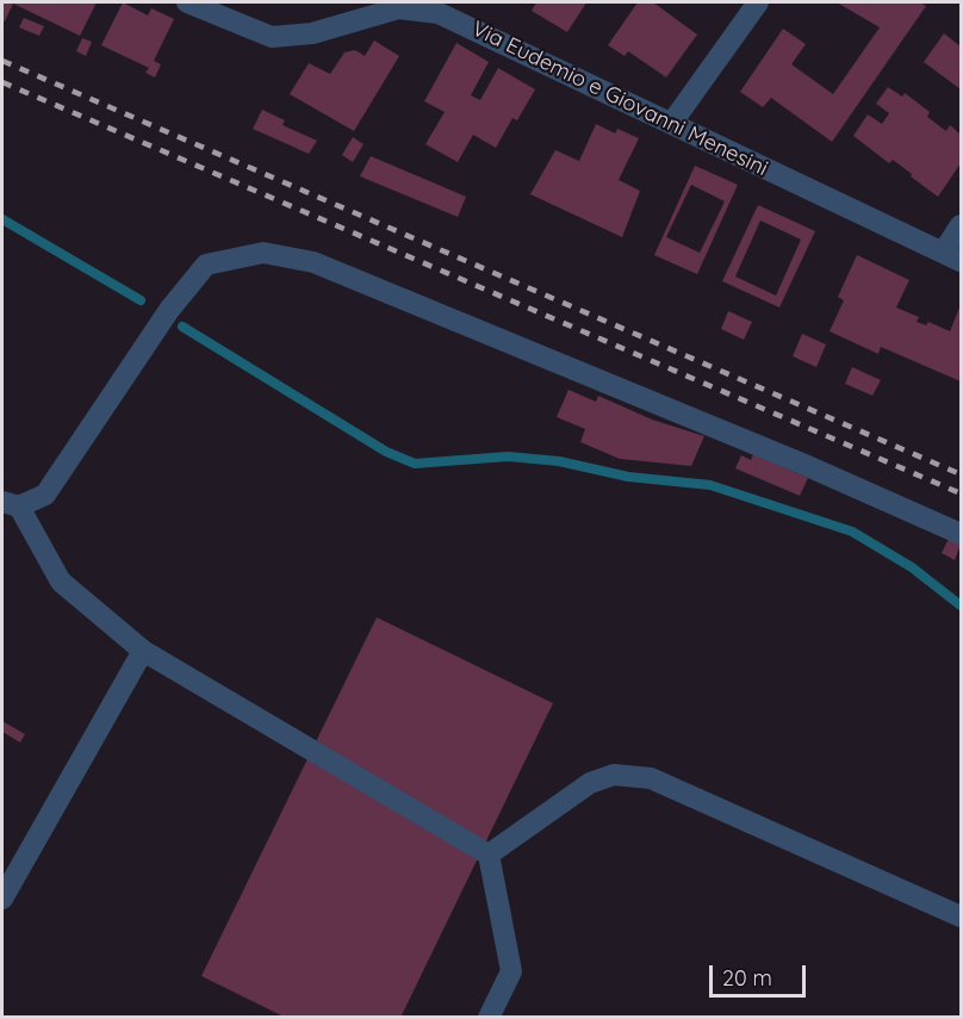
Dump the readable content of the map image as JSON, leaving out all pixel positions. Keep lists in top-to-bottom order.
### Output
{
  "streets": {
    "street": ["Via Eudemio e Giovanni Menesini"]
  },
  "scale_bar": "20 m"
}
